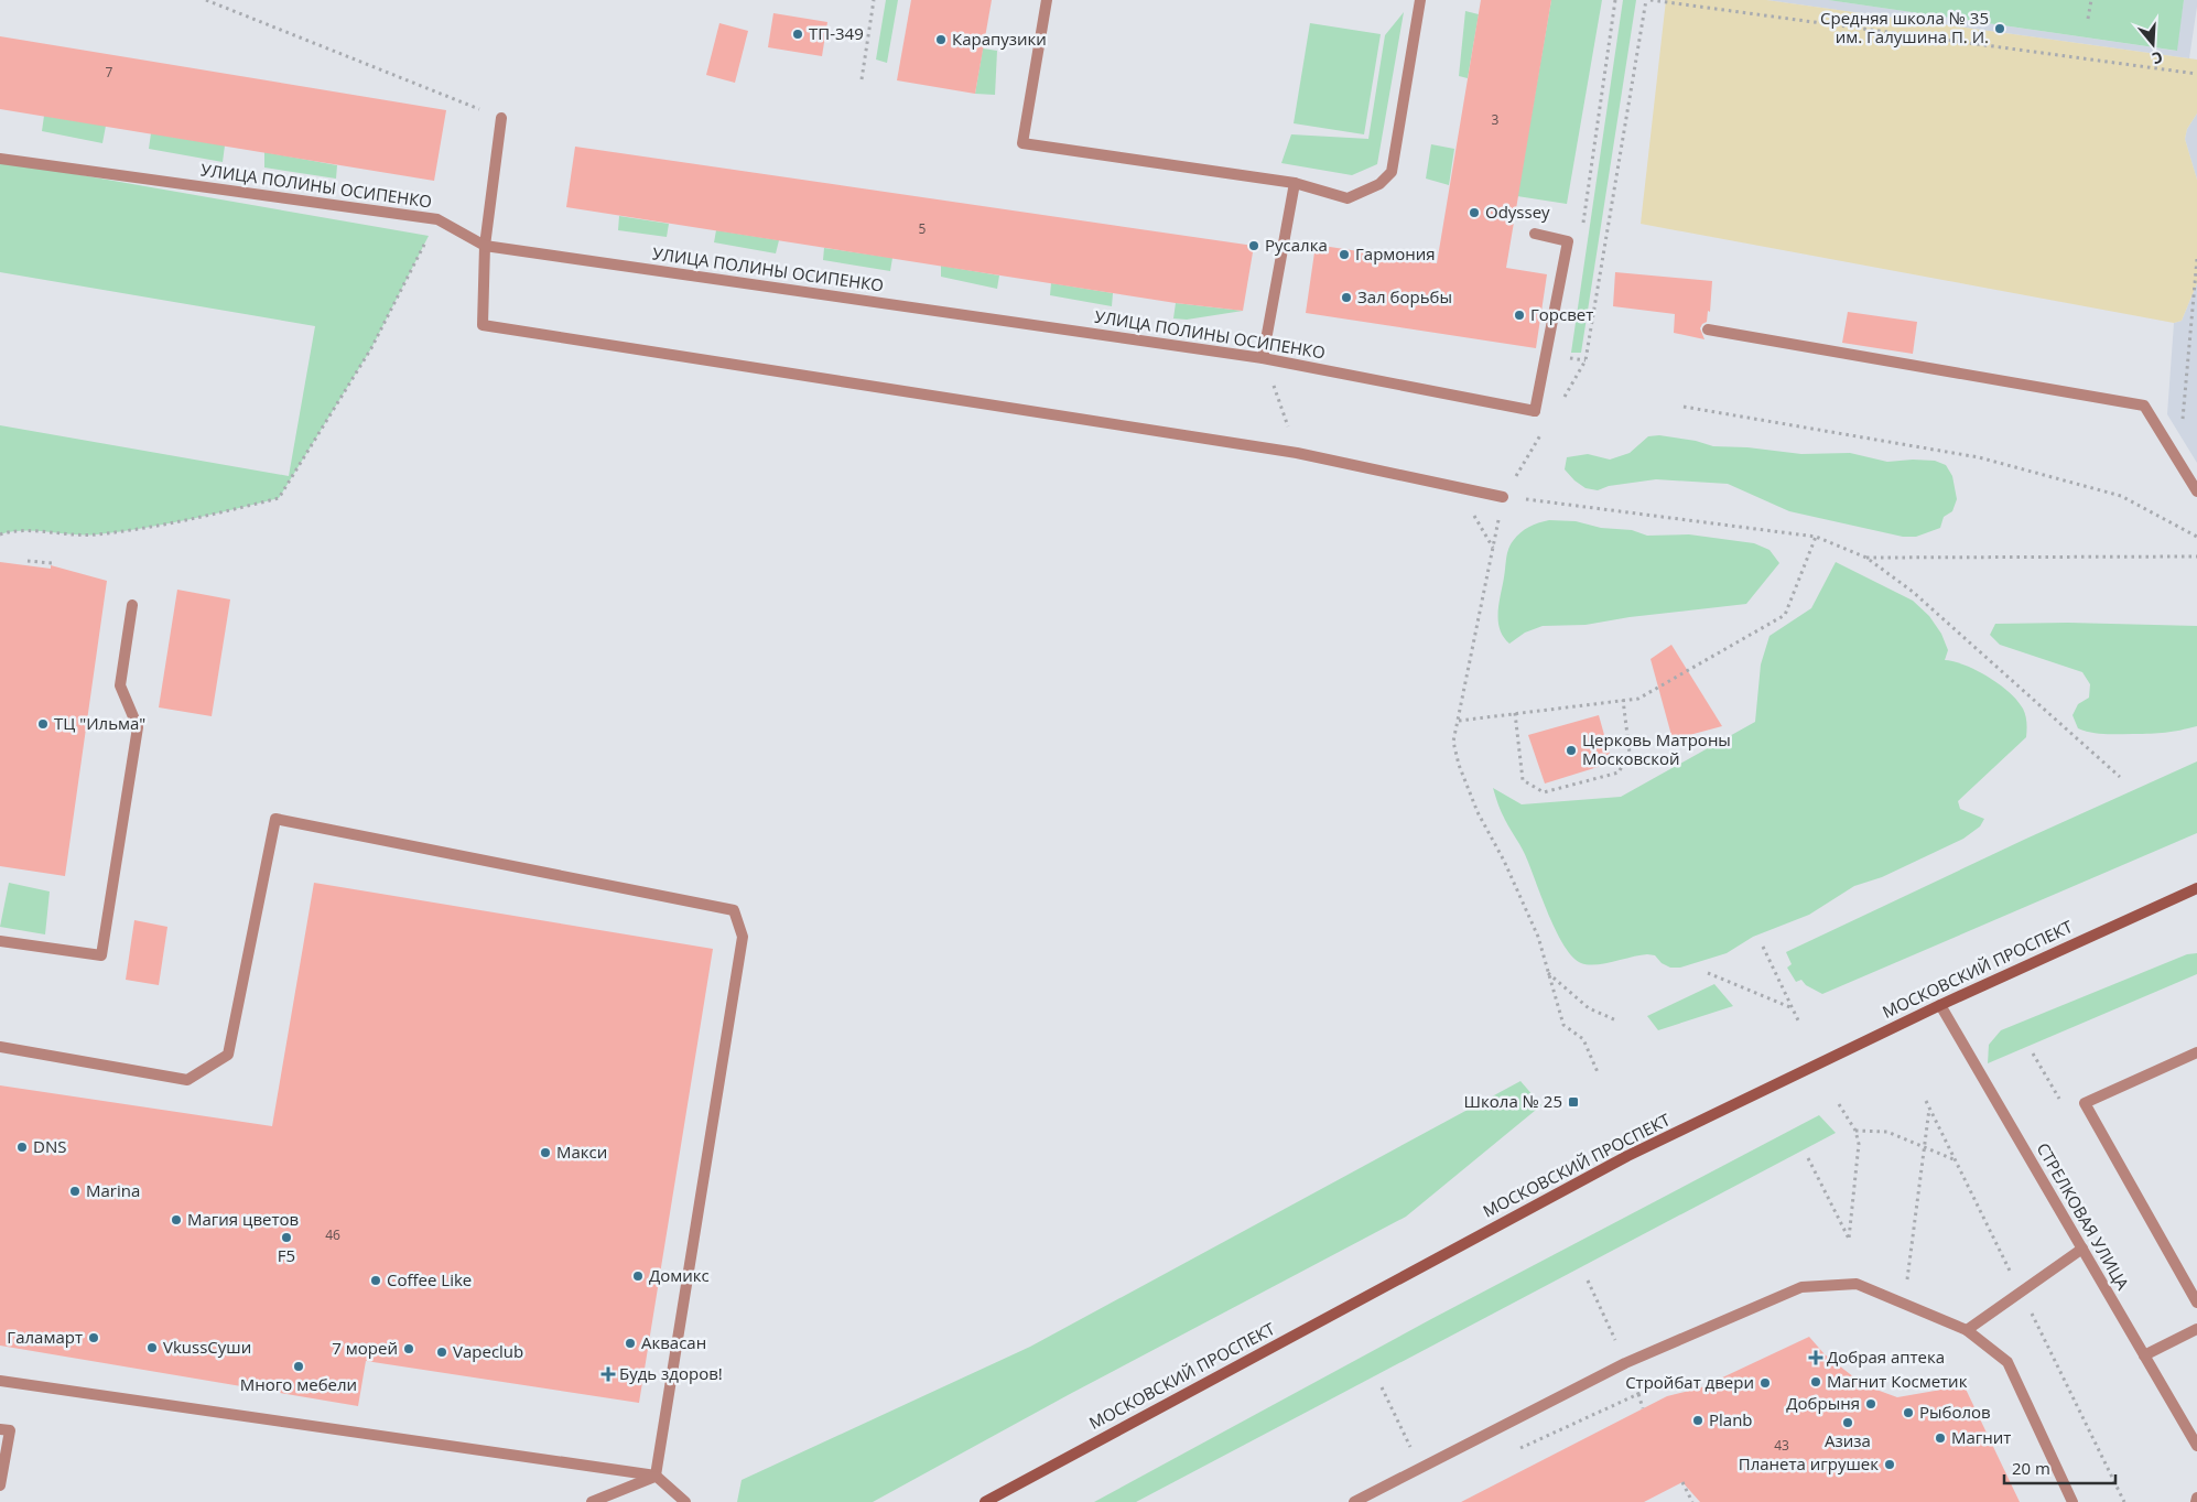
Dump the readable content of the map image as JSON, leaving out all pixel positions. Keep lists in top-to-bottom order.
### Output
{
  "streets": {
    "main road": ["МОСКОВСКИЙ ПРОСПЕКТ"],
    "street": ["УЛИЦА ПОЛИНЫ ОСИПЕНКО", "СТРЕЛКОВАЯ УЛИЦА"]
  },
  "crossings": [
    ["МОСКОВСКИЙ ПРОСПЕКТ", "СТРЕЛКОВАЯ УЛИЦА"]
  ],
  "places": {
    "other": [
      "Средняя школа № 35 им. Галушина П. И.",
      "ТП-349",
      "Карапузики",
      "Odyssey",
      "Русалка",
      "Гармония",
      "Зал борьбы",
      "Горсвет",
      "ТЦ \"Ильма\"",
      "Церковь Матроны Московской",
      "DNS",
      "Макси",
      "Marina",
      "Магия цветов",
      "F5",
      "Домикс",
      "Coffee Like",
      "Галамарт",
      "Аквасан",
      "VkussСуши",
      "7 морей",
      "Vapeclub",
      "Много мебели",
      "Магнит Косметик",
      "Стройбат двери",
      "Добрыня",
      "Рыболов",
      "Planb",
      "Азиза",
      "Магнит",
      "Планета игрушек"
    ],
    "transit": ["Школа № 25"],
    "health": ["Добрая аптека", "Будь здоров!"]
  },
  "house_numbers": [
    "7",
    "3",
    "5",
    "46",
    "43"
  ],
  "scale_bar": "20 m",
  "north": "bottom"
}
